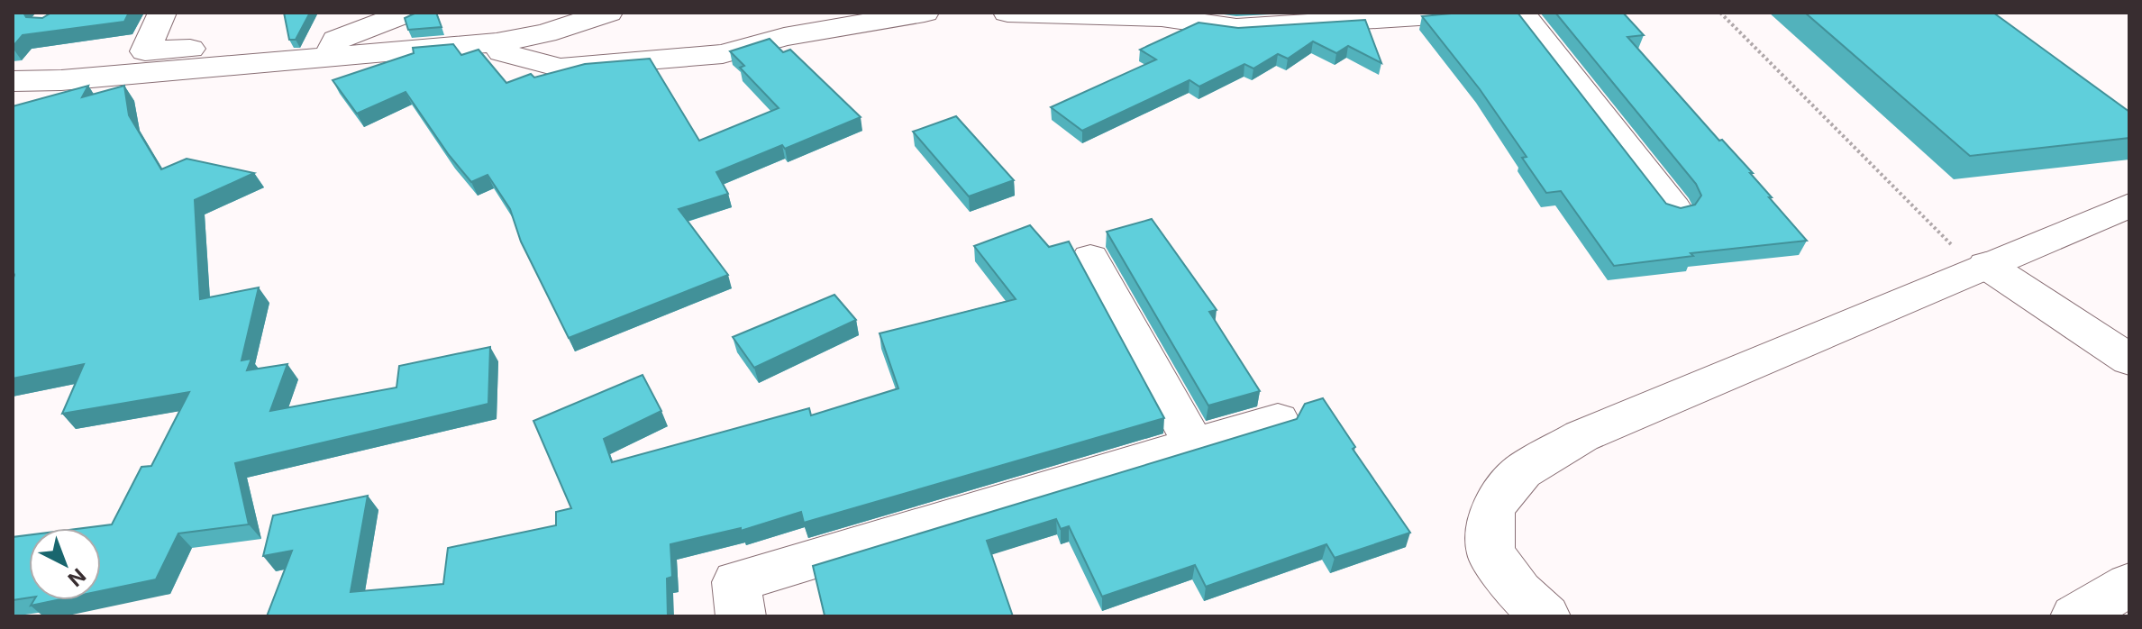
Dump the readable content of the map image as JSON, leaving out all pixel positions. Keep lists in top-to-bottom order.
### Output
{
  "north": "bottom right"
}
